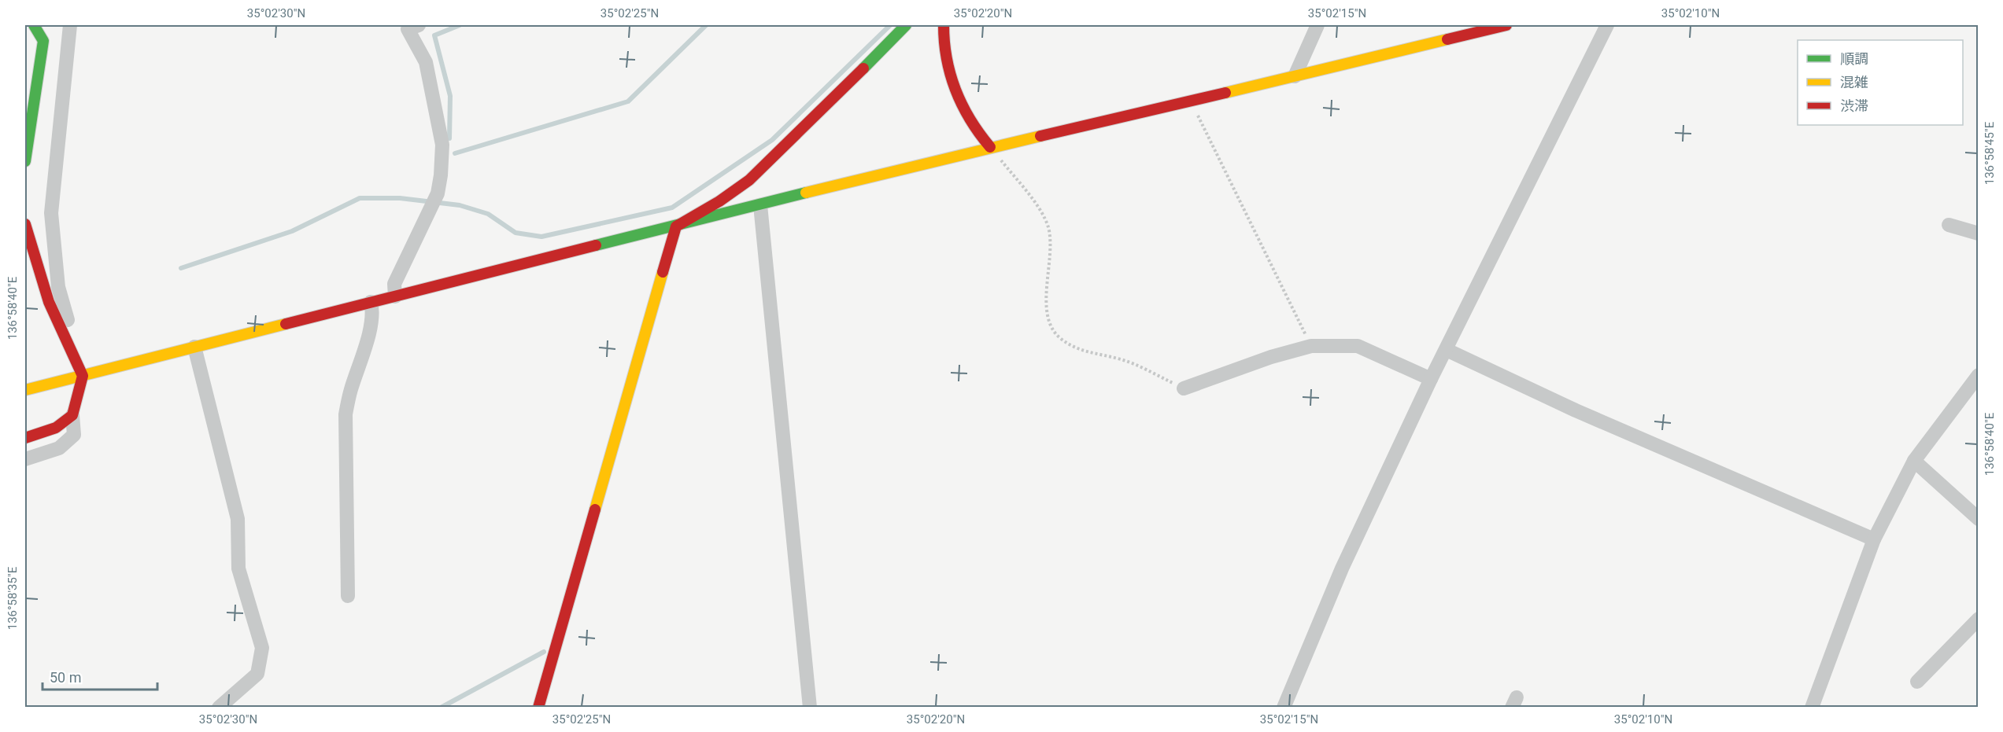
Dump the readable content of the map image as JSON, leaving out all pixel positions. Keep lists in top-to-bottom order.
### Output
{
  "legend": ["順調", "混雑", "渋滞"],
  "scale_bar": "50 m",
  "coordinates": [
    "35°02'30\"N",
    "35°02'25\"N",
    "35°02'20\"N",
    "35°02'15\"N",
    "35°02'10\"N",
    "136°58'45\"E",
    "136°58'40\"E",
    "136°58'35\"E"
  ]
}
